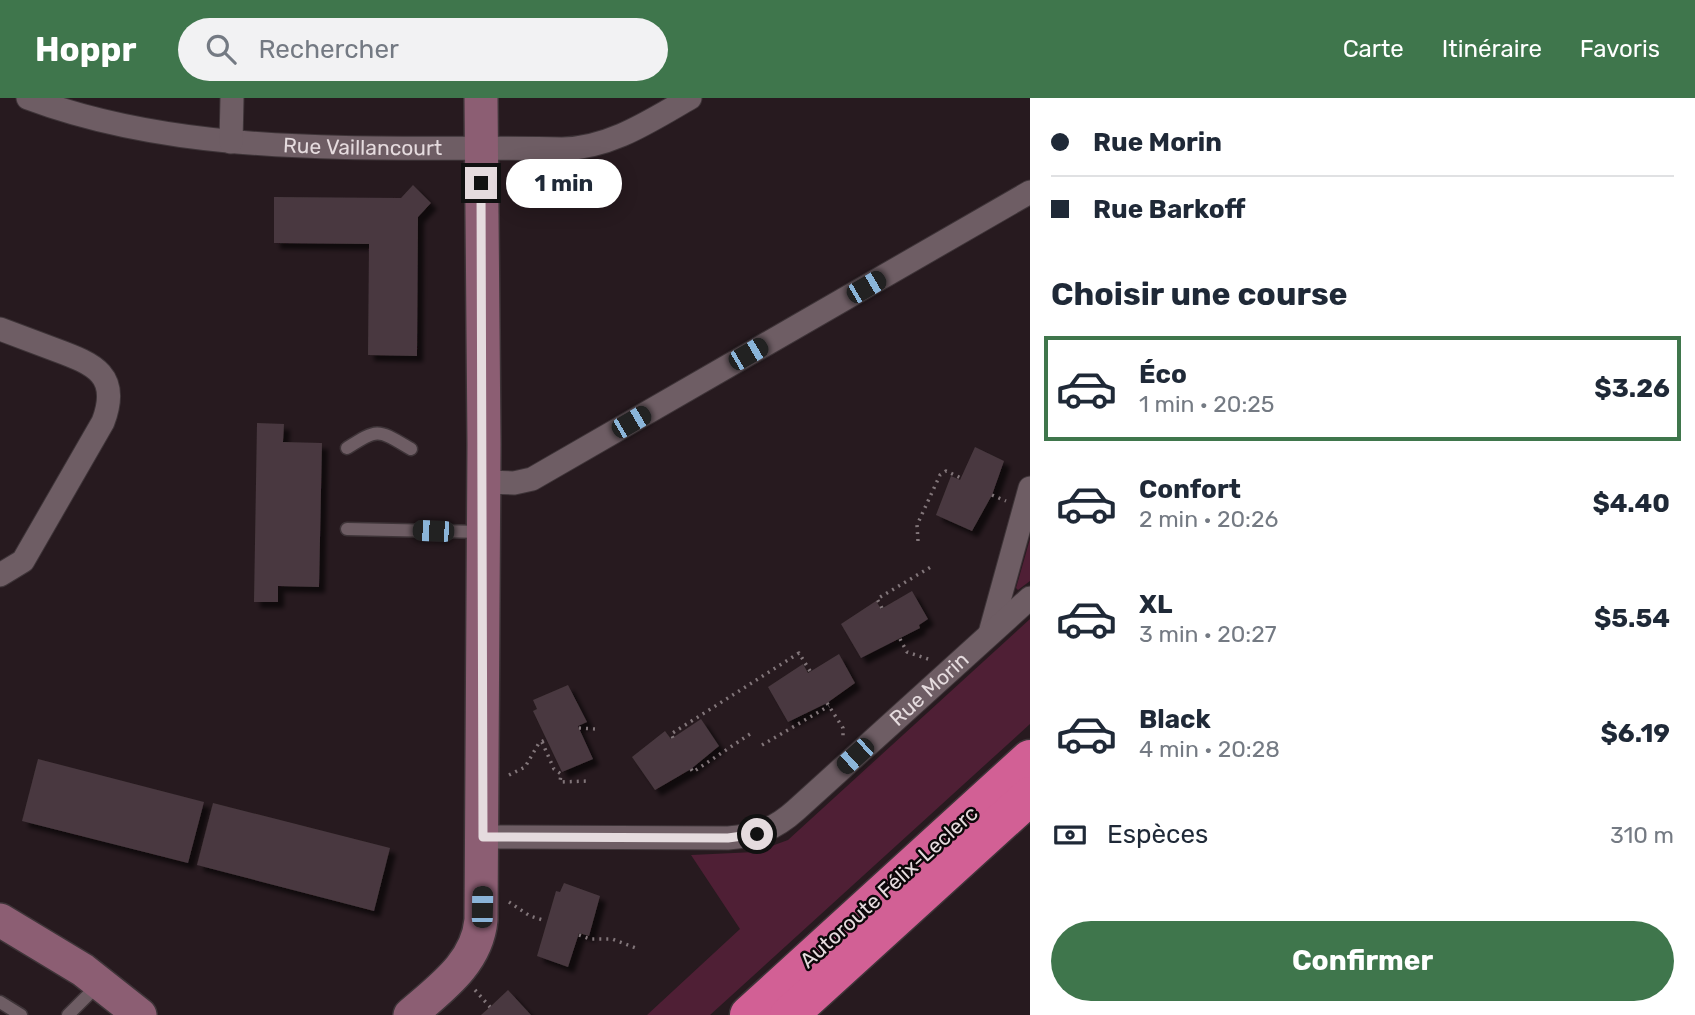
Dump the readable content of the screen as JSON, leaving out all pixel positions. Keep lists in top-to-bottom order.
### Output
{
  "streets": {
    "highway": ["Autoroute Félix-Leclerc"],
    "street": ["Rue Vaillancourt", "Rue Morin"]
  },
  "page": {
    "header": "Hoppr",
    "search": "Rechercher",
    "nav": ["Carte", "Itinéraire", "Favoris"],
    "banner": ["Rue Morin", "Rue Barkoff"],
    "bubble": "1 min",
    "heading": "Choisir une course",
    "list": [
      {
        "name": "Éco",
        "note": "1 min · 20:25",
        "value": "$3.26"
      },
      {
        "name": "Confort",
        "note": "2 min · 20:26",
        "value": "$4.40"
      },
      {
        "name": "XL",
        "note": "3 min · 20:27",
        "value": "$5.54"
      },
      {
        "name": "Black",
        "note": "4 min · 20:28",
        "value": "$6.19"
      }
    ],
    "pay": ["Espèces", "310 m"],
    "buttons": "Confirmer"
  }
}
